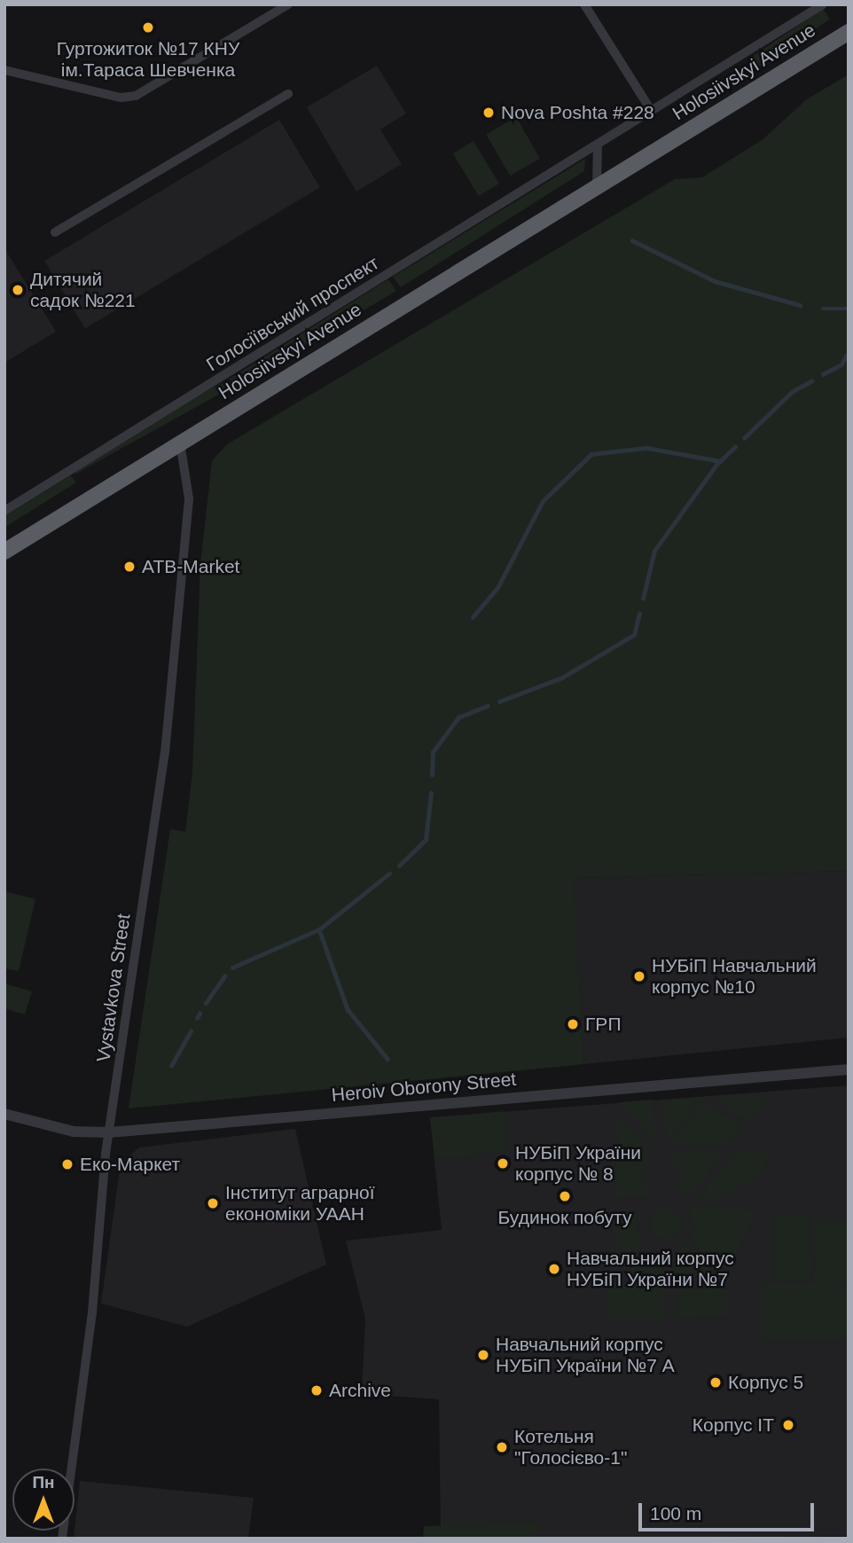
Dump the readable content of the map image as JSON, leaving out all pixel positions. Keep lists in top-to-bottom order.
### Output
{
  "streets": {
    "highway": ["Holosiivskyi Avenue"],
    "street": ["Голосіївський проспект", "Vystavkova Street", "Heroiv Oborony Street"]
  },
  "crossings": [
    ["Holosiivskyi Avenue", "Голосіївський проспект"],
    ["Holosiivskyi Avenue", "Vystavkova Street"],
    ["Vystavkova Street", "Heroiv Oborony Street"]
  ],
  "places": [
    "Гуртожиток №17 КНУ ім.Тараса Шевченка",
    "Nova Poshta #228",
    "Дитячий садок №221",
    "ATB-Market",
    "НУБіП Навчальний корпус №10",
    "ГРП",
    "НУБіП України корпус № 8",
    "Еко-Маркет",
    "Будинок побуту",
    "Інститут аграрної економіки УААН",
    "Навчальний корпус НУБіП України №7",
    "Навчальний корпус НУБіП України №7 А",
    "Корпус 5",
    "Archive",
    "Корпус ІТ",
    "Котельня \"Голосієво-1\""
  ],
  "scale_bar": "100 m",
  "north": "top"
}
